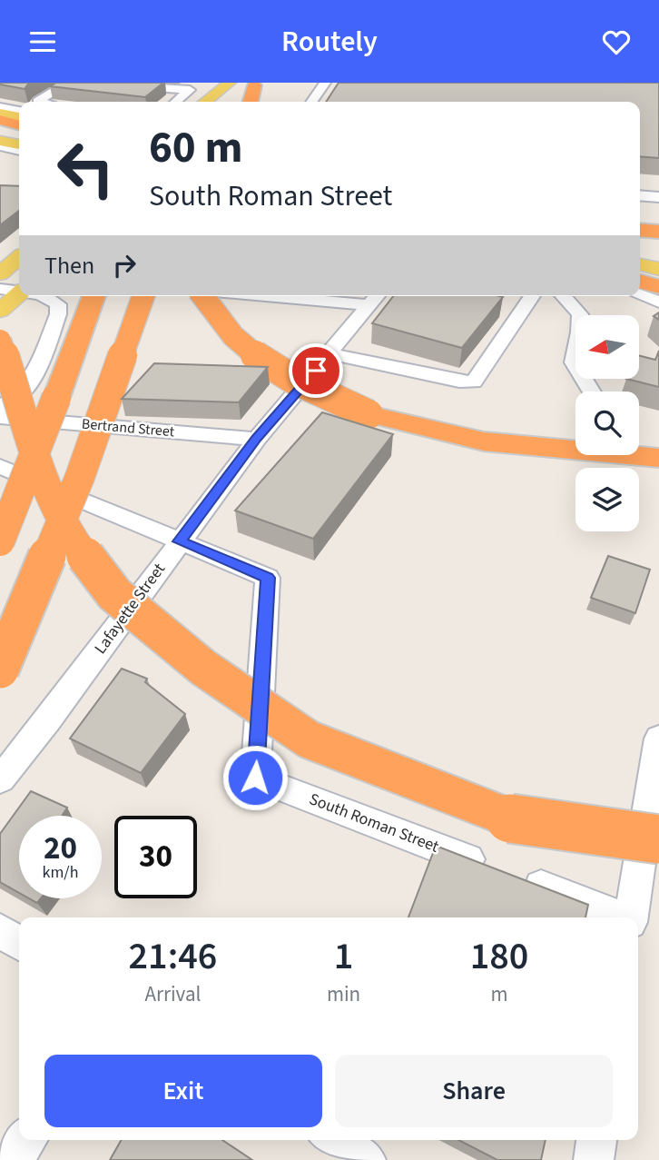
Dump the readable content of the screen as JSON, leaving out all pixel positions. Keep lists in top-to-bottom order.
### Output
{
  "streets": {
    "street": ["Bertrand Street", "Lafayette Street", "South Roman Street"]
  },
  "crossings": [
    ["Bertrand Street", "Lafayette Street"],
    ["Lafayette Street", "South Roman Street"]
  ],
  "north": "left",
  "page": {
    "header": "Routely",
    "turn": ["60 m", "South Roman Street"],
    "then": "Then",
    "speed": "20 km/h",
    "limit": "30",
    "eta": [
      "21:46",
      "Arrival",
      "1",
      "min",
      "180",
      "m"
    ],
    "buttons": ["Exit", "Share"]
  }
}
